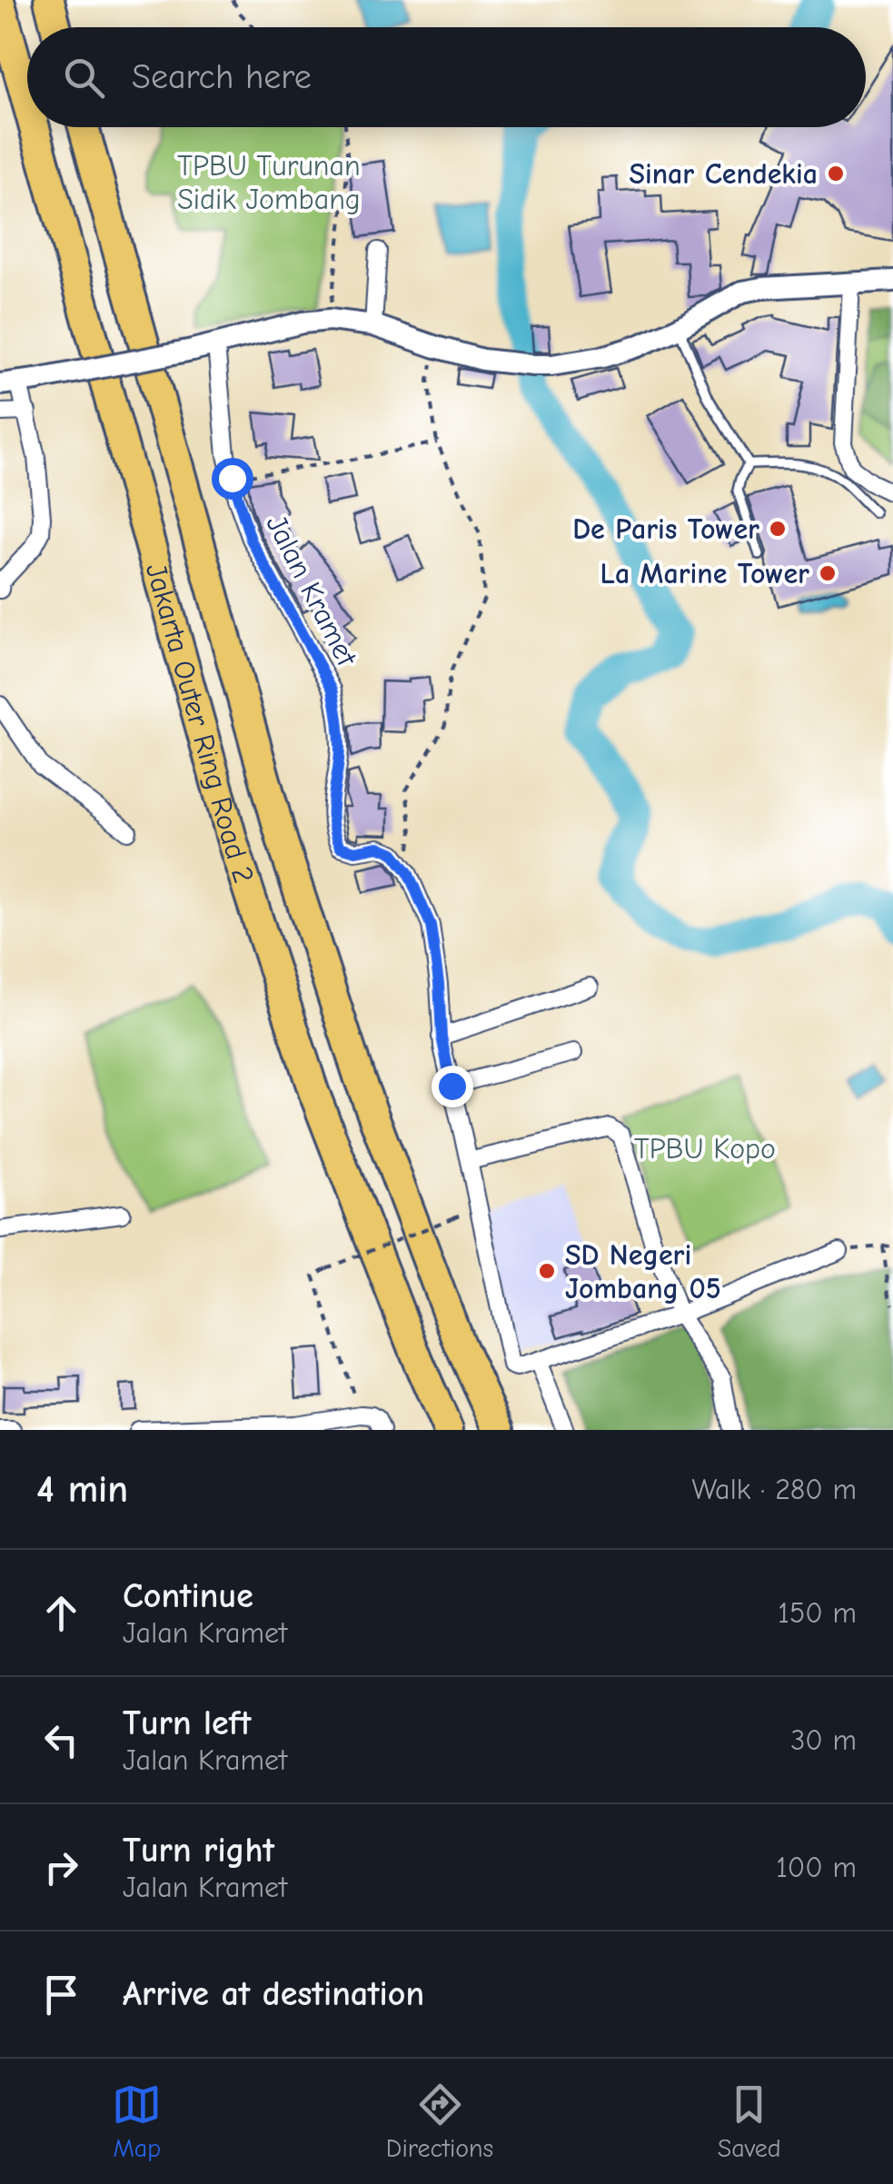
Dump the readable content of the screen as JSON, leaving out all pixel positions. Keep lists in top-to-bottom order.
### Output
{
  "streets": {
    "highway": ["Jakarta Outer Ring Road 2"],
    "street": ["Jalan Kramet"]
  },
  "parks": ["TPBU Turunan Sidik Jombang", "TPBU Kopo"],
  "places": [
    "Sinar Cendekia",
    "De Paris Tower",
    "La Marine Tower",
    "SD Negeri Jombang 05"
  ],
  "page": {
    "search": "Search here",
    "heading": ["4 min", "Walk · 280 m"],
    "list": [
      ["Continue", "Jalan Kramet", "150 m"],
      ["Turn left", "Jalan Kramet", "30 m"],
      ["Turn right", "Jalan Kramet", "100 m"],
      "Arrive at destination"
    ],
    "nav": ["Map", "Directions", "Saved"]
  }
}
